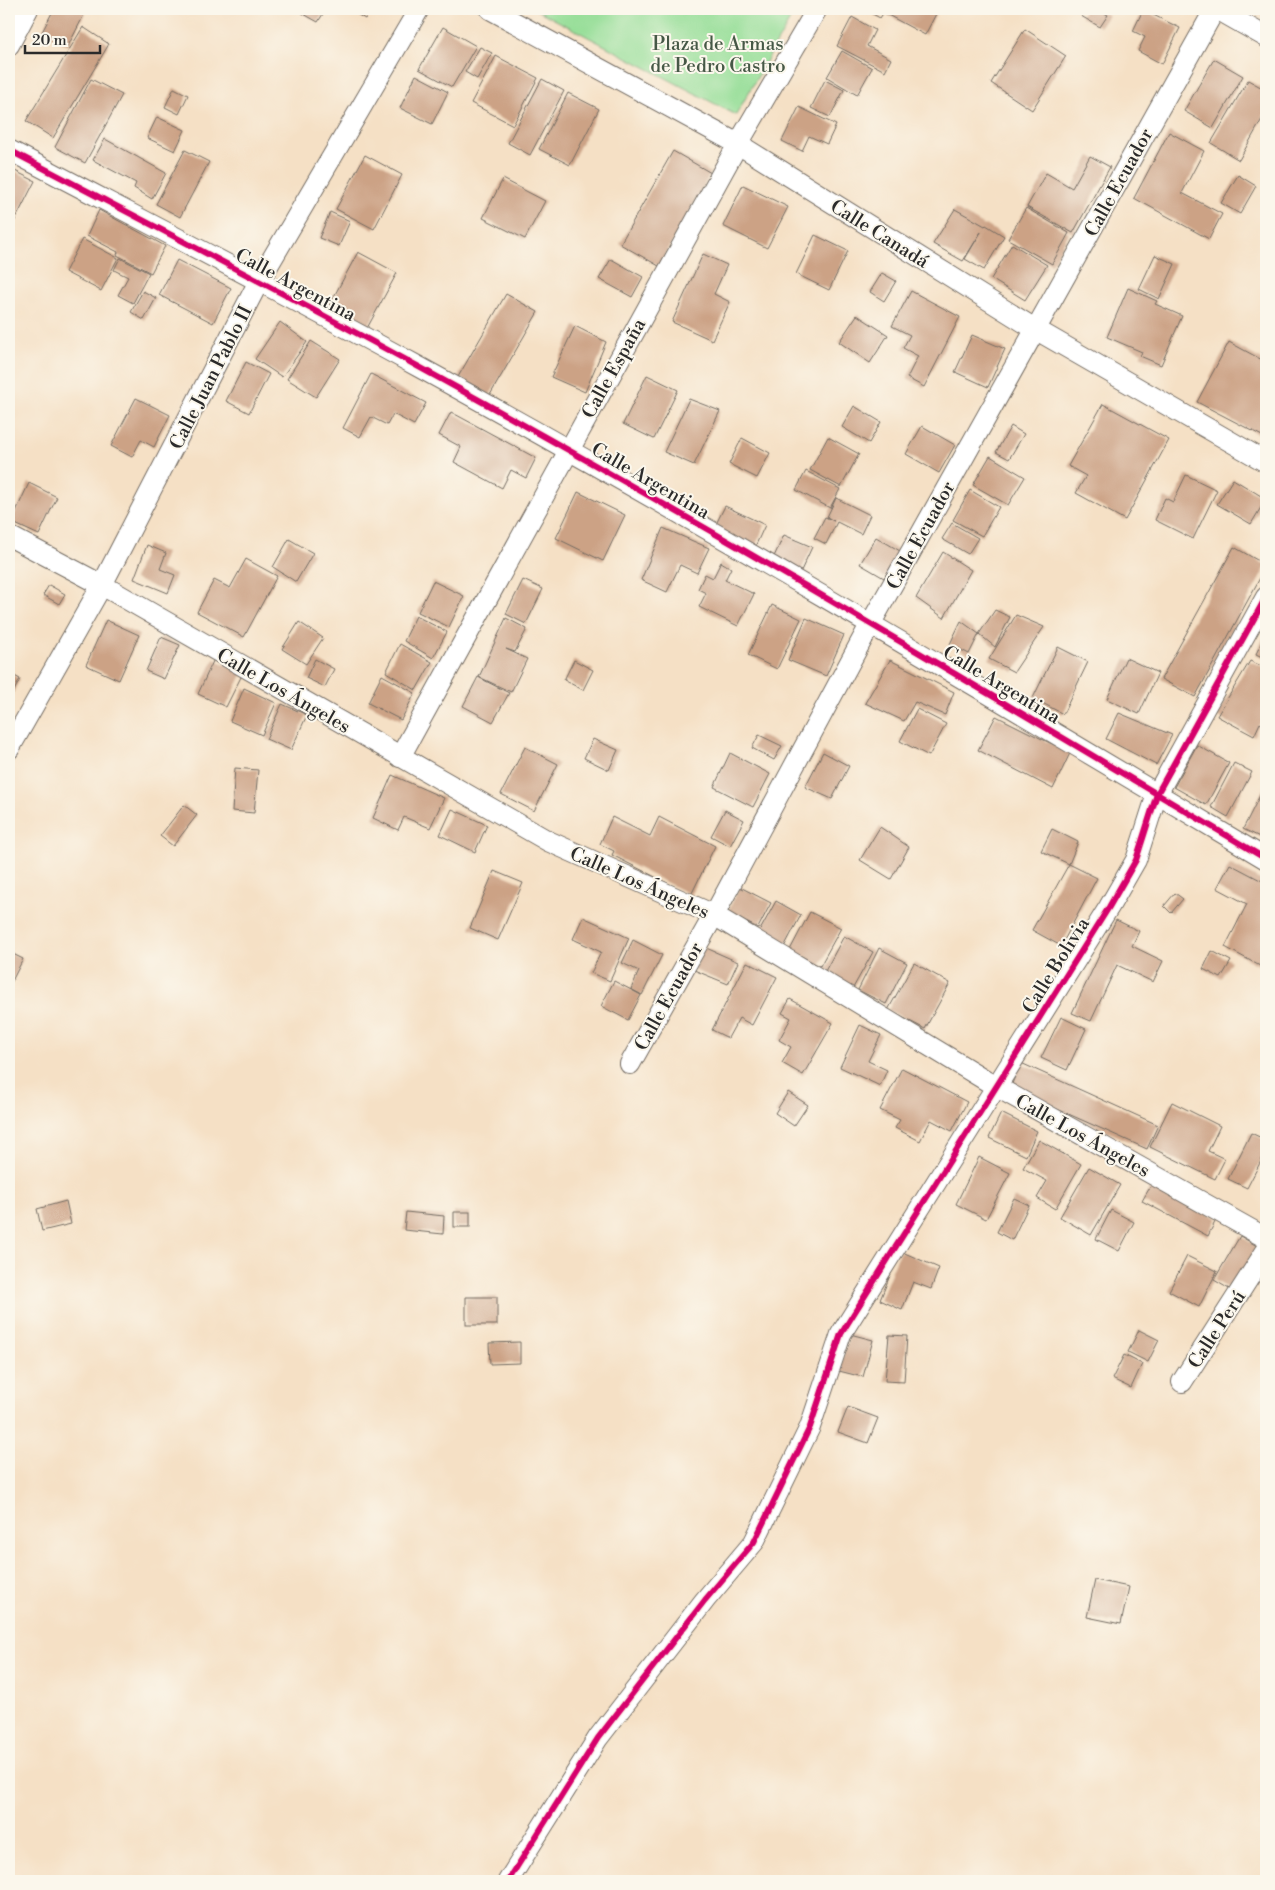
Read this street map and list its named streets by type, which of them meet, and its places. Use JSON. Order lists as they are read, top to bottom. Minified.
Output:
{"streets":{"street":["Calle Ecuador","Calle Canadá","Calle Argentina","Calle España","Calle Juan Pablo II","Calle Los Ángeles","Calle Bolivia","Calle Perú"]},"crossings":[["Calle Ecuador","Calle Canadá"],["Calle Ecuador","Calle Argentina"],["Calle Ecuador","Calle Los Ángeles"],["Calle Canadá","Calle España"],["Calle Argentina","Calle España"],["Calle Argentina","Calle Juan Pablo II"],["Calle Argentina","Calle Bolivia"],["Calle España","Calle Los Ángeles"],["Calle Juan Pablo II","Calle Los Ángeles"],["Calle Los Ángeles","Calle Bolivia"]],"parks":["Plaza de Armas de Pedro Castro"],"scale_bar":"20 m"}
